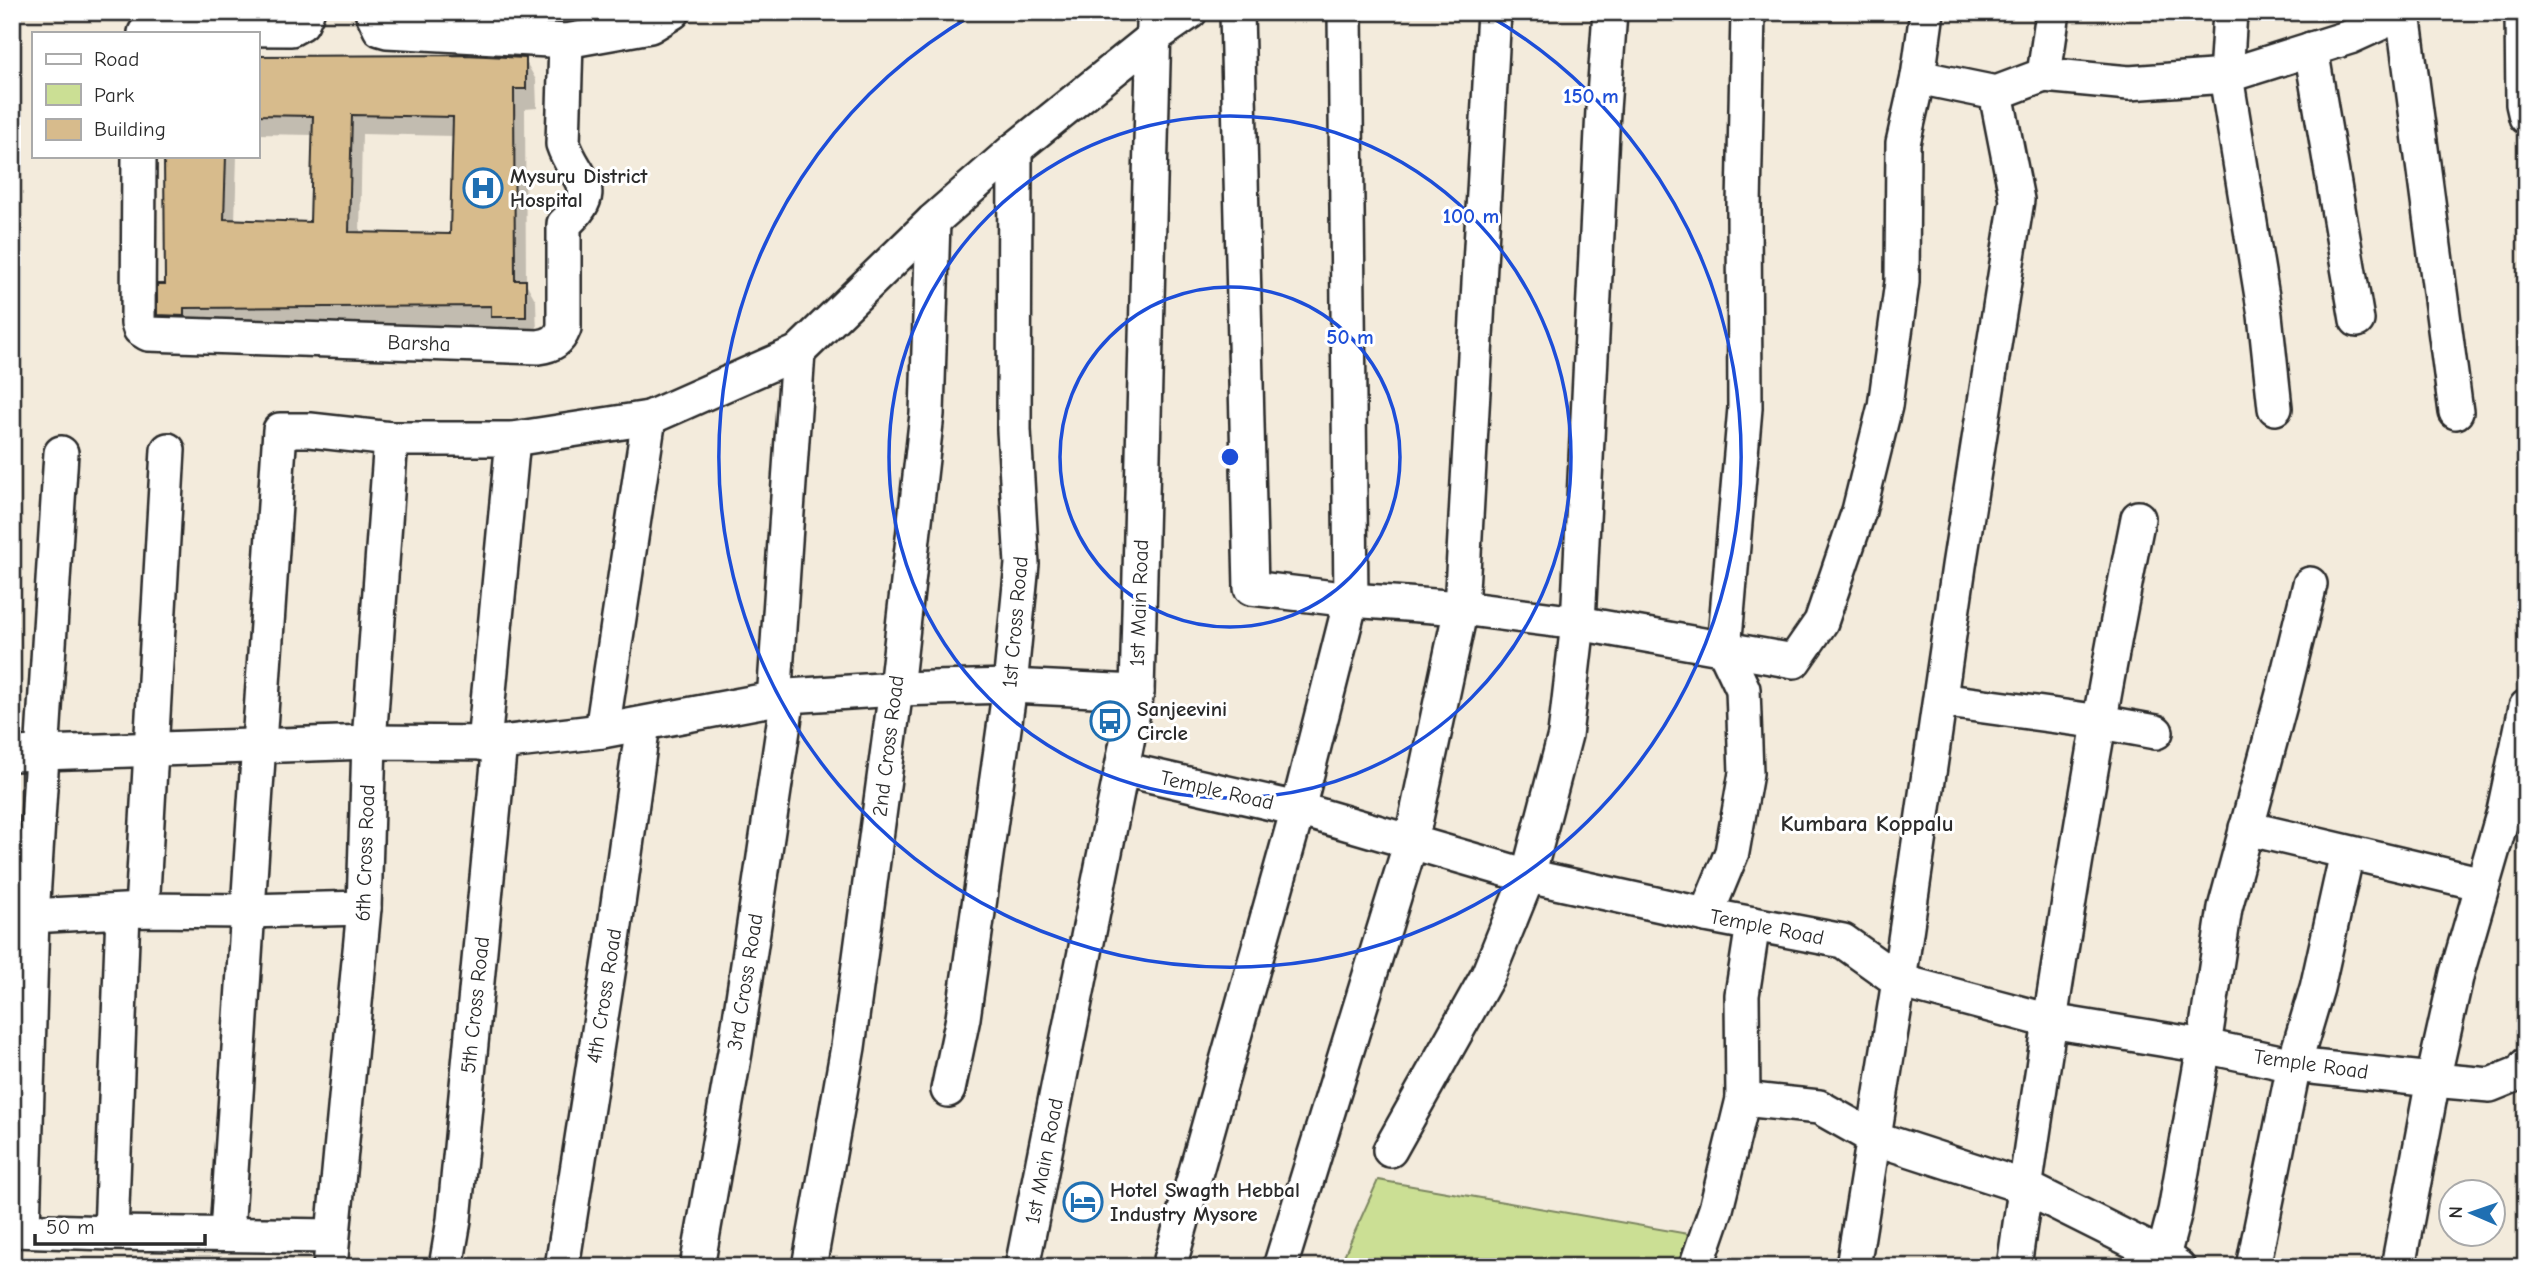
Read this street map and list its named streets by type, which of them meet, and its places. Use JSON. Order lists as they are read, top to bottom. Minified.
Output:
{"streets":{"street":["Barsha","1st Main Road","1st Cross Road","2nd Cross Road","Temple Road","6th Cross Road","3rd Cross Road","4th Cross Road","5th Cross Road"]},"crossings":[["1st Main Road","Temple Road"]],"districts":["Kumbara Koppalu"],"places":{"hospital":["Mysuru District Hospital"],"bus stop":["Sanjeevini Circle"],"hotel":["Hotel Swagth Hebbal Industry Mysore"]},"legend":["Road","Park","Building"],"scale_bar":"50 m","north":"left","rings":["150 m","100 m","50 m"]}
